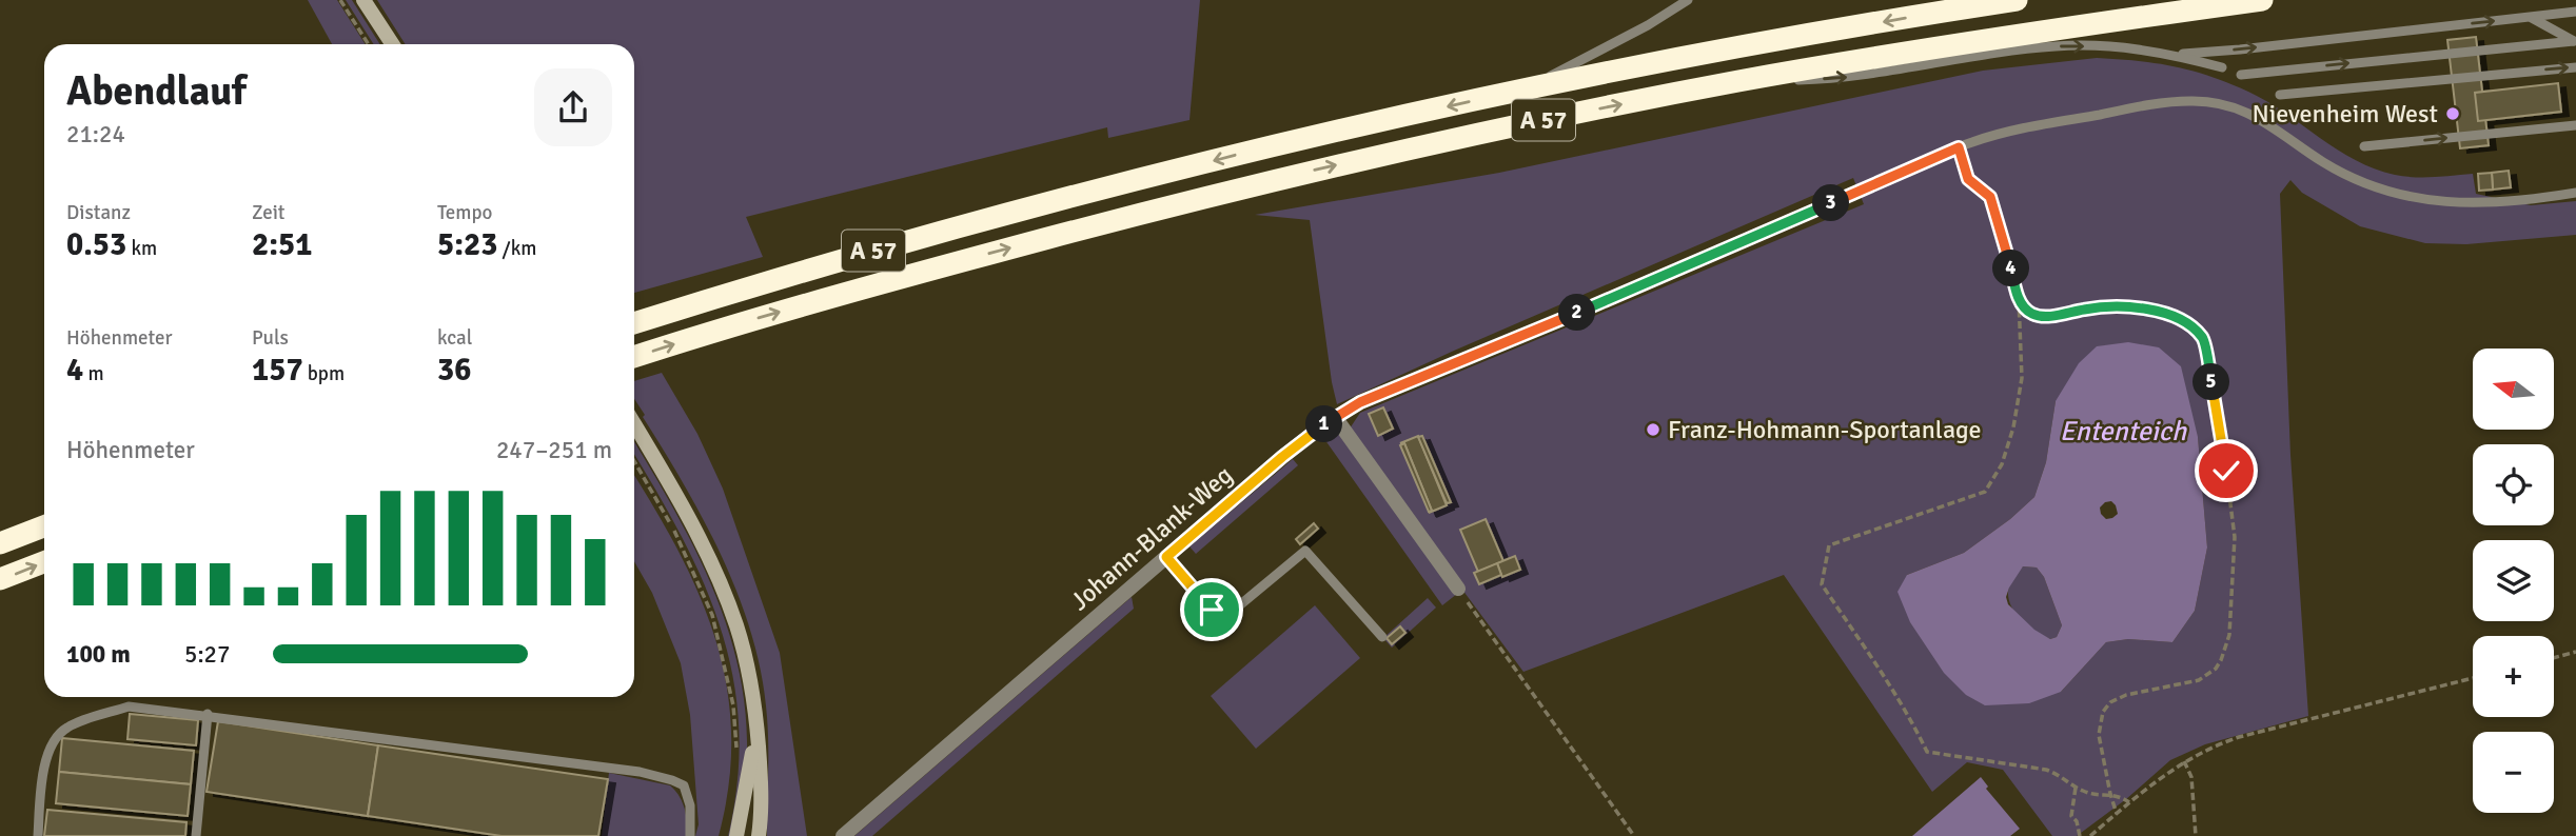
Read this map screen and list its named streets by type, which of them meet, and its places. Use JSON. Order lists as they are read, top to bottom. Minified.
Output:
{"streets":{"highway":["A 57"],"street":["Johann-Blank-Weg"]},"water":["Ententeich"],"places":["Nievenheim West","Franz-Hohmann-Sportanlage"],"north":"left","page":{"heading":["Abendlauf","21:24"],"stats":[["Distanz","0.53 km"],["Zeit","2:51"],["Tempo","5:23 /km"],["Höhenmeter","4 m"],["Puls","157 bpm"],["kcal","36"]],"pins":["3","4","2","5","1"],"map_buttons":["+","−"],"chart":["Höhenmeter","247–251 m"],"list":[{"name":"100 m","note":"5:27"}]}}
